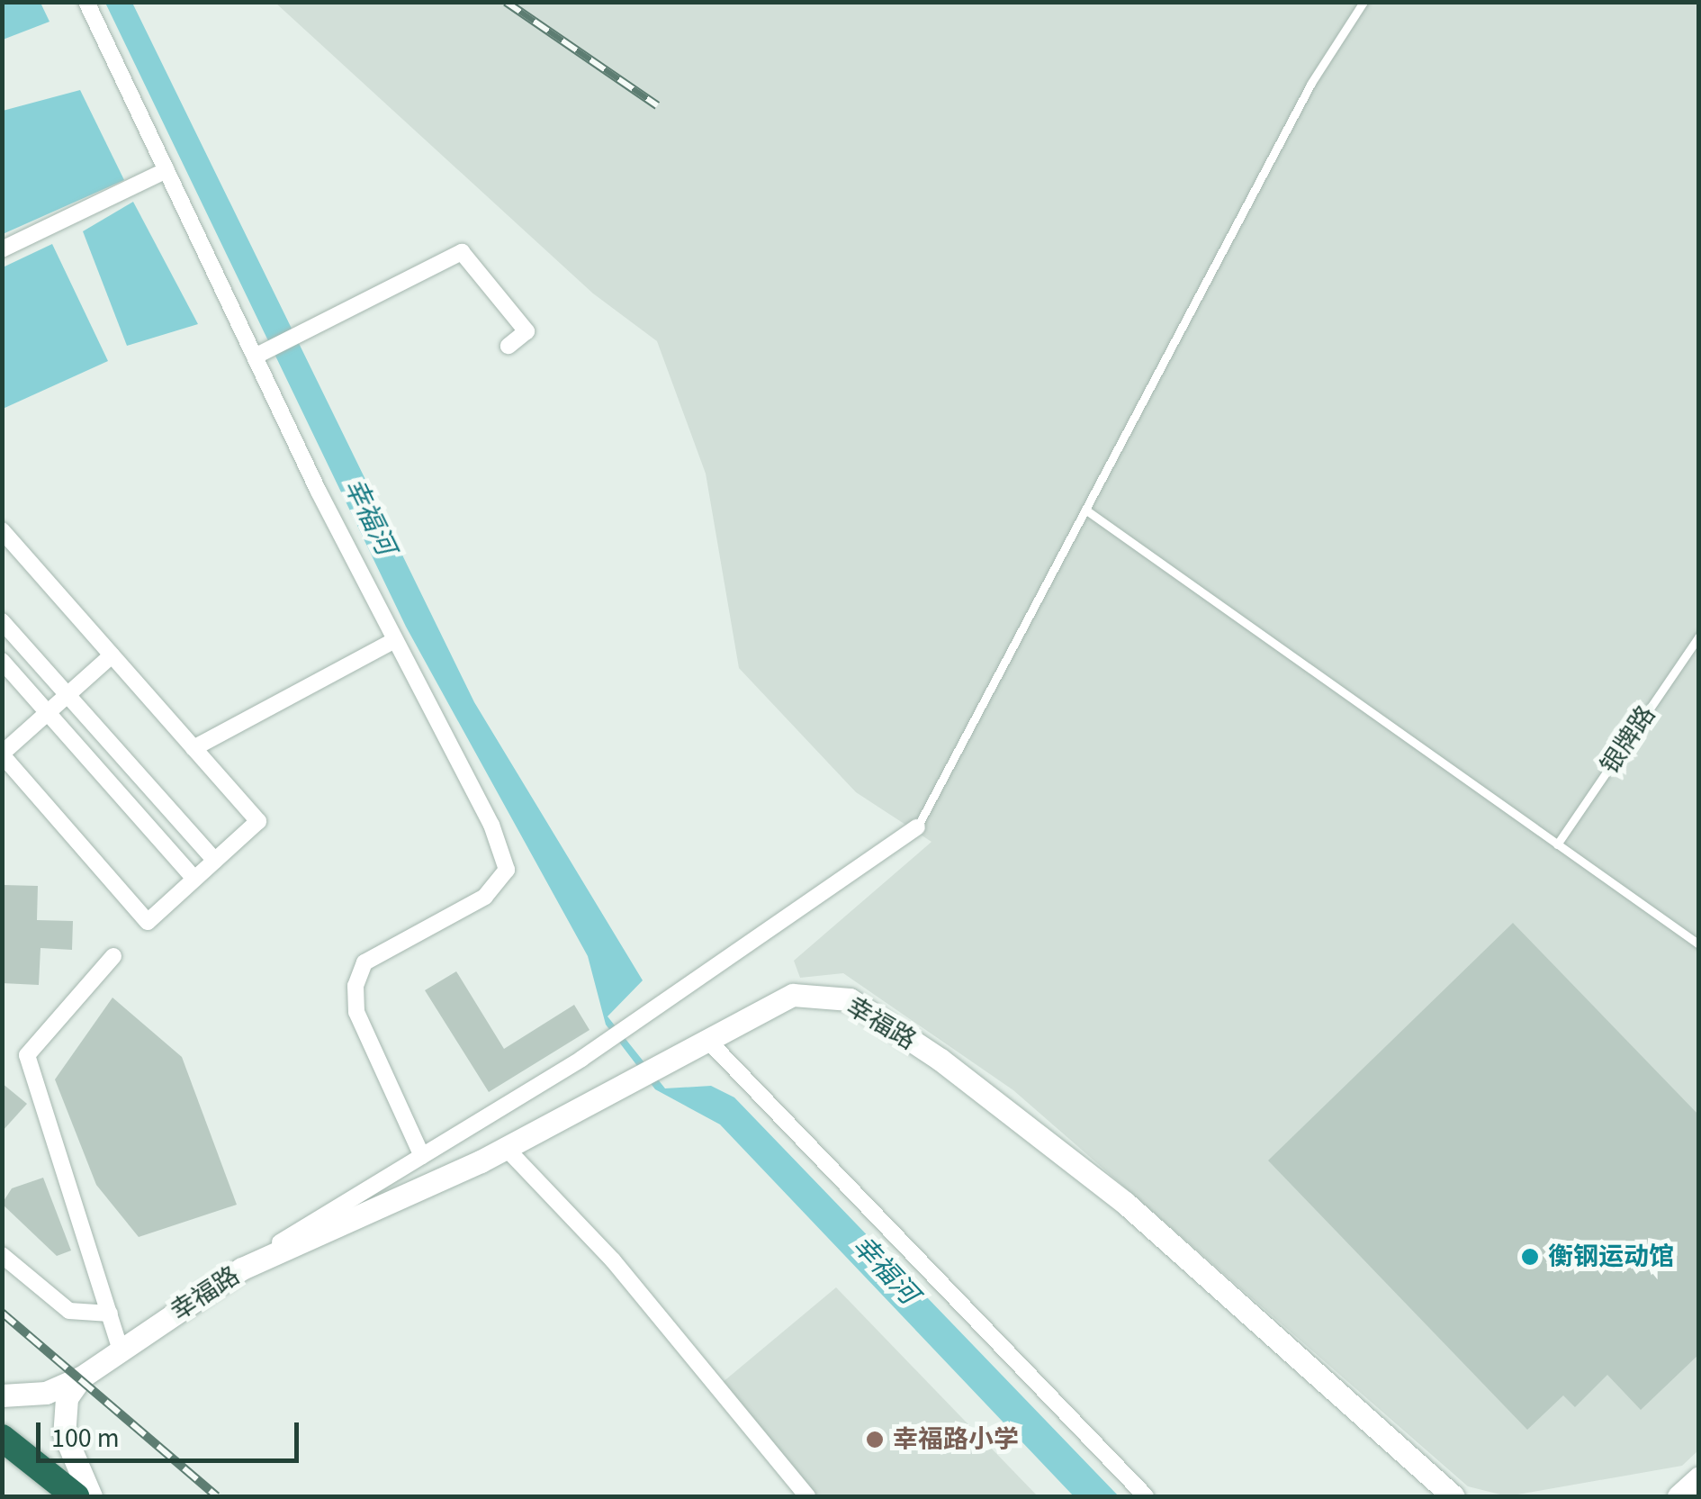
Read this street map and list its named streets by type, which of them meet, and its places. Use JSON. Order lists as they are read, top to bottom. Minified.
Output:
{"streets":{"street":["幸福路"],"lane":["银牌路"]},"water":["幸福河"],"places":["衡钢运动馆","幸福路小学"],"scale_bar":"100 m"}
